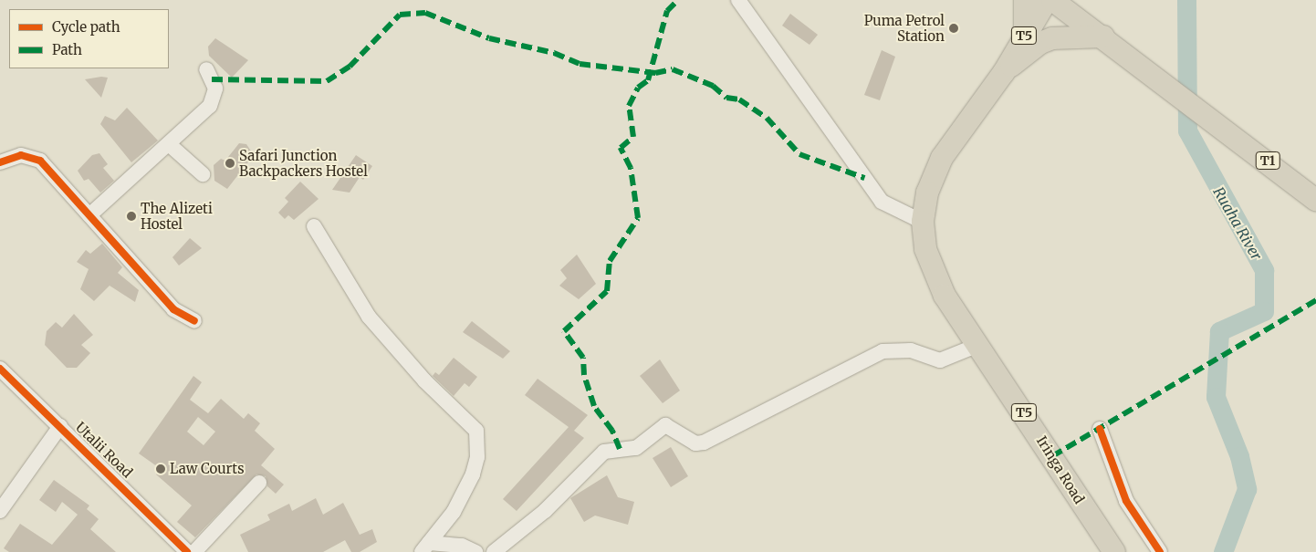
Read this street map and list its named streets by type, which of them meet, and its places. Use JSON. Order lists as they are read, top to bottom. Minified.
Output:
{"streets":{"highway":["T5","T1","Iringa Road"],"street":["Utalii Road"]},"crossings":[["T5","T1"],["T5","Iringa Road"]],"water":["Ruaha River"],"places":["Puma Petrol Station","Safari Junction Backpackers Hostel","The Alizeti Hostel","Law Courts"],"legend":["Cycle path","Path"]}
